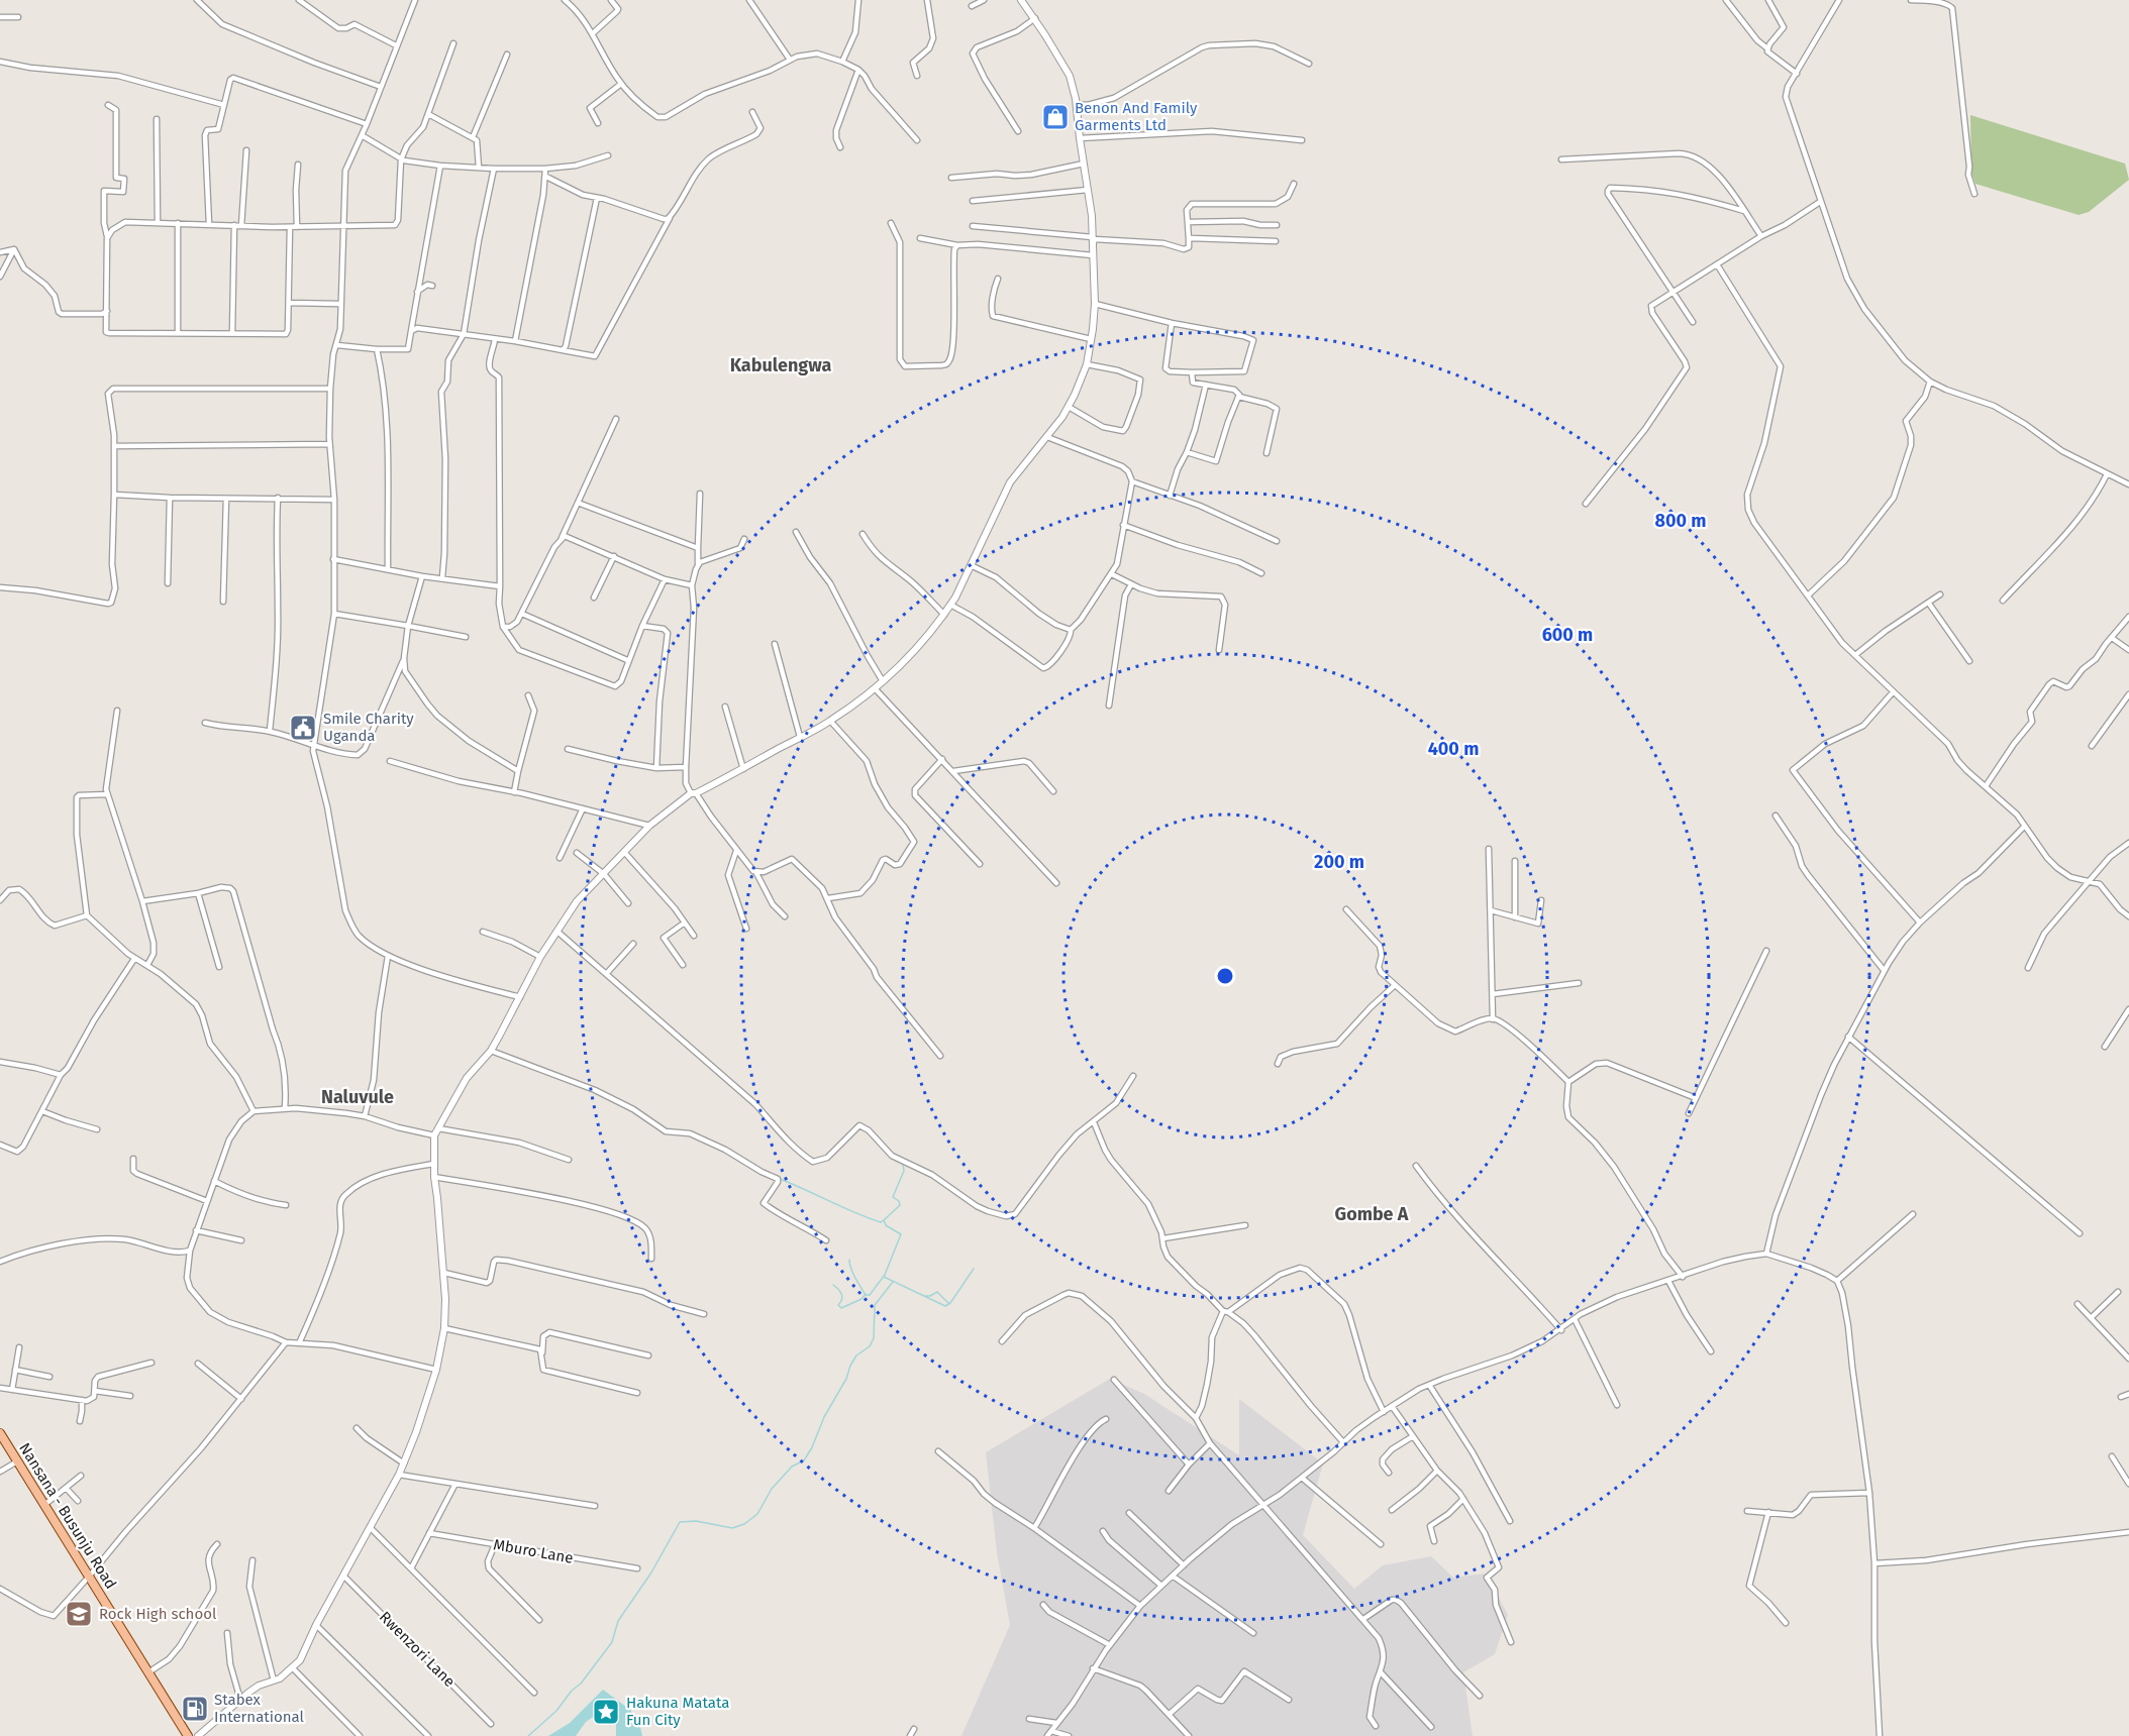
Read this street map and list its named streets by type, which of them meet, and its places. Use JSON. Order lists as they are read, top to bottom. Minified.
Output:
{"streets":{"main road":["Nansana - Busunju Road"],"street":["Mburo Lane","Rwenzori Lane"]},"districts":["Kabulengwa","Naluvule","Gombe A"],"places":{"shop":["Benon And Family Garments Ltd"],"public building":["Smile Charity Uganda"],"school or university":["Rock High school"],"fuel station":["Stabex International"],"place":["Hakuna Matata Fun City"]},"rings":["800 m","600 m","400 m","200 m"]}
